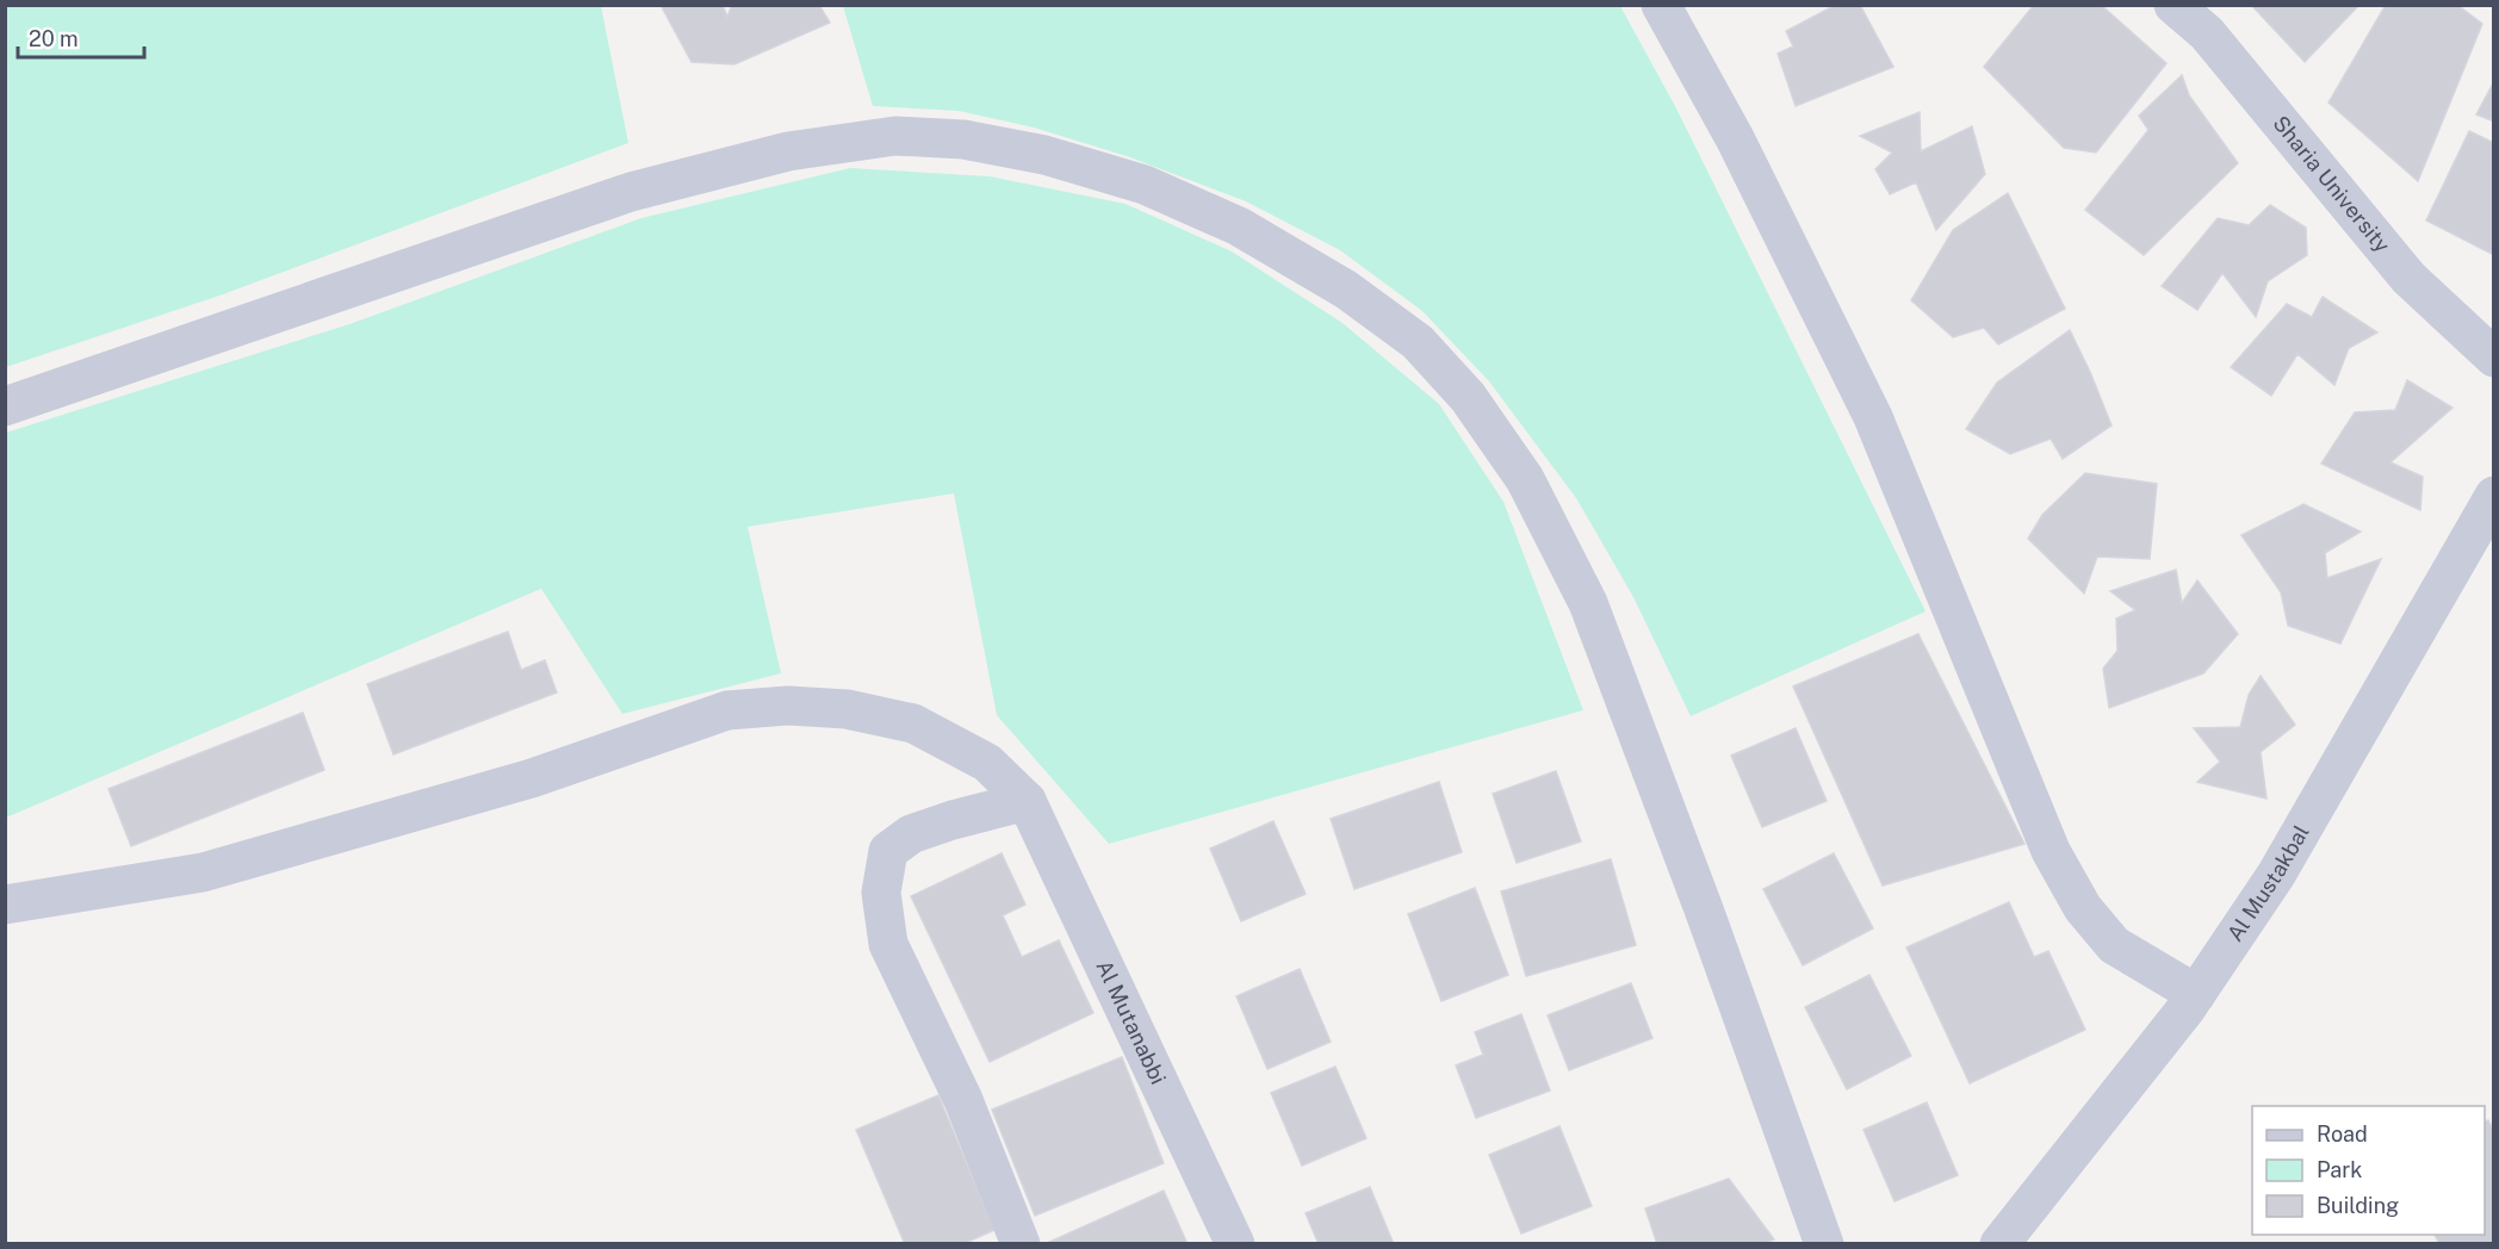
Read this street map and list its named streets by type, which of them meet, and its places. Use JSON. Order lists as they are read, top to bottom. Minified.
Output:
{"streets":{"street":["Sharia University","Al Mustakbal","Al Mutanabbi"]},"legend":["Road","Park","Building"],"scale_bar":"20 m"}
